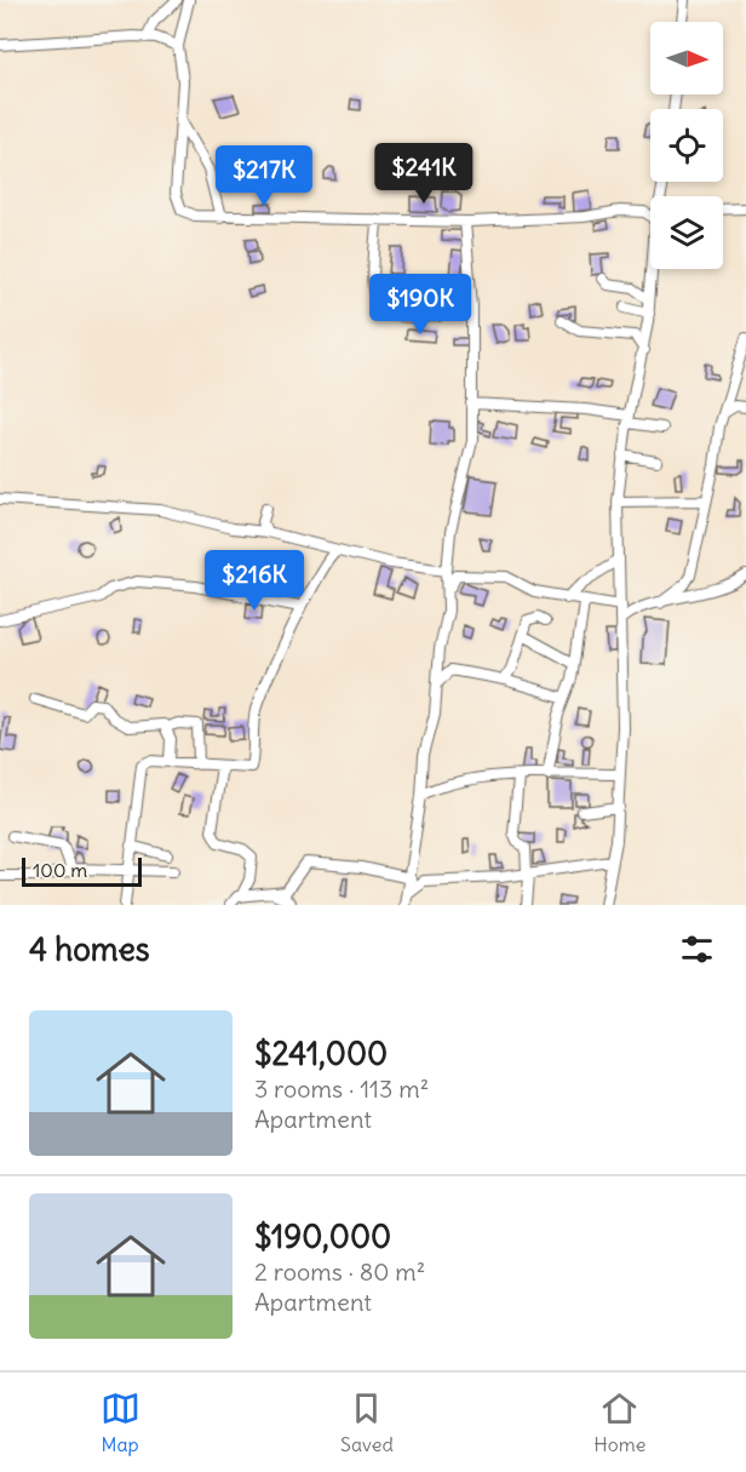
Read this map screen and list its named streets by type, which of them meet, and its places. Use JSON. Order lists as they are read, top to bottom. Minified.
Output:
{"scale_bar":"100 m","north":"right","page":{"price":["$241K","$217K","$190K","$216K"],"scale":"100 m","heading":"4 homes","list":[{"name":"$241,000","note":"3 rooms · 113 m² · Apartment"},{"name":"$190,000","note":"2 rooms · 80 m² · Apartment"}],"tabs":["Map","Saved","Home"]}}
